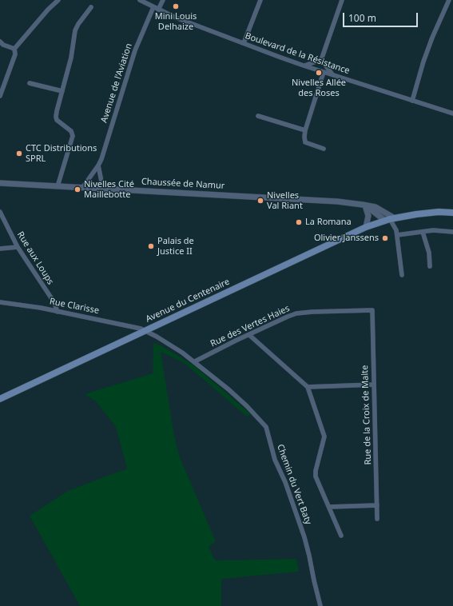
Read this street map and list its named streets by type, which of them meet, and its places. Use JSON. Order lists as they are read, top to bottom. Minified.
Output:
{"streets":{"main road":["Avenue du Centenaire"],"street":["Boulevard de la Résistance","Avenue de l'Aviation","Chaussée de Namur","Rue aux Loups","Rue Clarisse","Rue des Vertes Haies","Rue de la Croix de Malte","Chemin du Vert Baty"]},"crossings":[["Boulevard de la Résistance","Avenue de l'Aviation"],["Avenue de l'Aviation","Chaussée de Namur"],["Chaussée de Namur","Avenue du Centenaire"],["Rue aux Loups","Rue Clarisse"],["Avenue du Centenaire","Rue Clarisse"],["Avenue du Centenaire","Chemin du Vert Baty"],["Rue Clarisse","Chemin du Vert Baty"],["Rue des Vertes Haies","Rue de la Croix de Malte"],["Rue des Vertes Haies","Chemin du Vert Baty"]],"places":["Mini Louis Delhaize","Nivelles Allée des Roses","CTC Distributions SPRL","Nivelles Cité Maillebotte","Nivelles Val Riant","La Romana","Olivier Janssens","Palais de Justice II"],"scale_bar":"100 m"}
